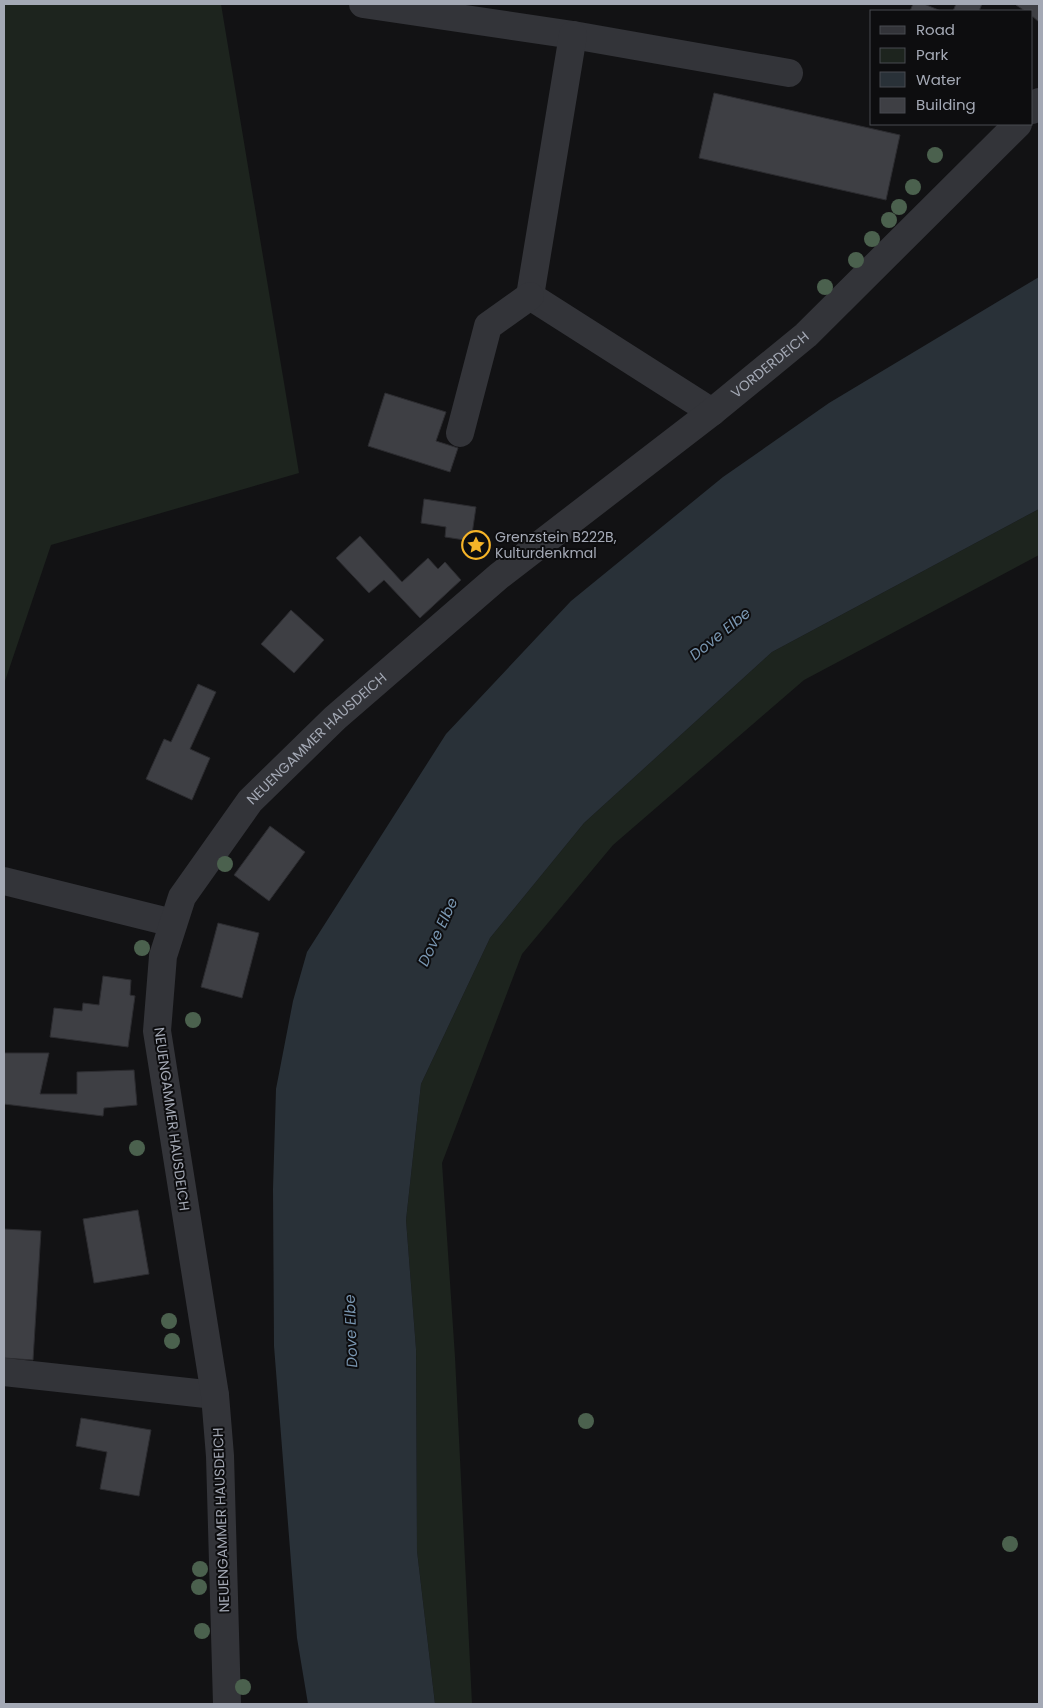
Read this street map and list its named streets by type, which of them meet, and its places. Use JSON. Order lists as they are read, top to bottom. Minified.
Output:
{"streets":{"street":["VORDERDEICH","NEUENGAMMER HAUSDEICH"]},"crossings":[["VORDERDEICH","NEUENGAMMER HAUSDEICH"]],"water":["Dove Elbe"],"places":{"place":["Grenzstein B222B, Kulturdenkmal"]},"legend":["Road","Park","Water","Building"]}
